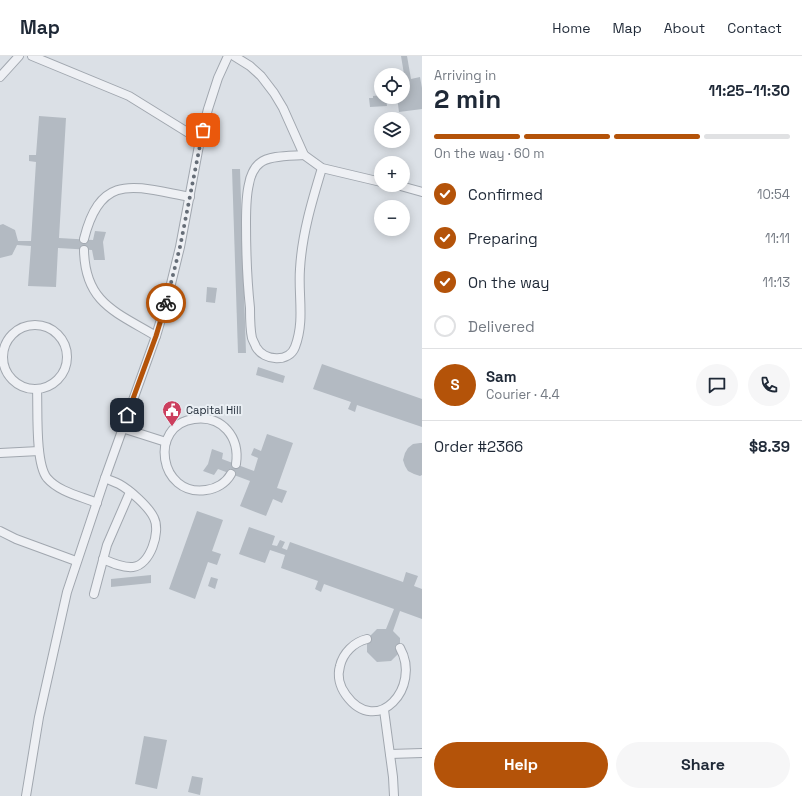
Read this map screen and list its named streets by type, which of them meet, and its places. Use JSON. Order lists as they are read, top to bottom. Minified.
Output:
{"places":{"public building":["Capital Hill"]},"page":{"header":"Map","nav":["Home","Map","About","Contact"],"heading":["2 min","Arriving in","11:25–11:30"],"panel":["Sam","Courier · 4.4","Order #2366","$8.39"],"map_buttons":["+","−"],"bar":"On the way · 60 m","list":[["Confirmed","10:54"],["Preparing","11:11"],["On the way","11:13"],"Delivered"],"round":"S","buttons":["Help","Share"]}}
